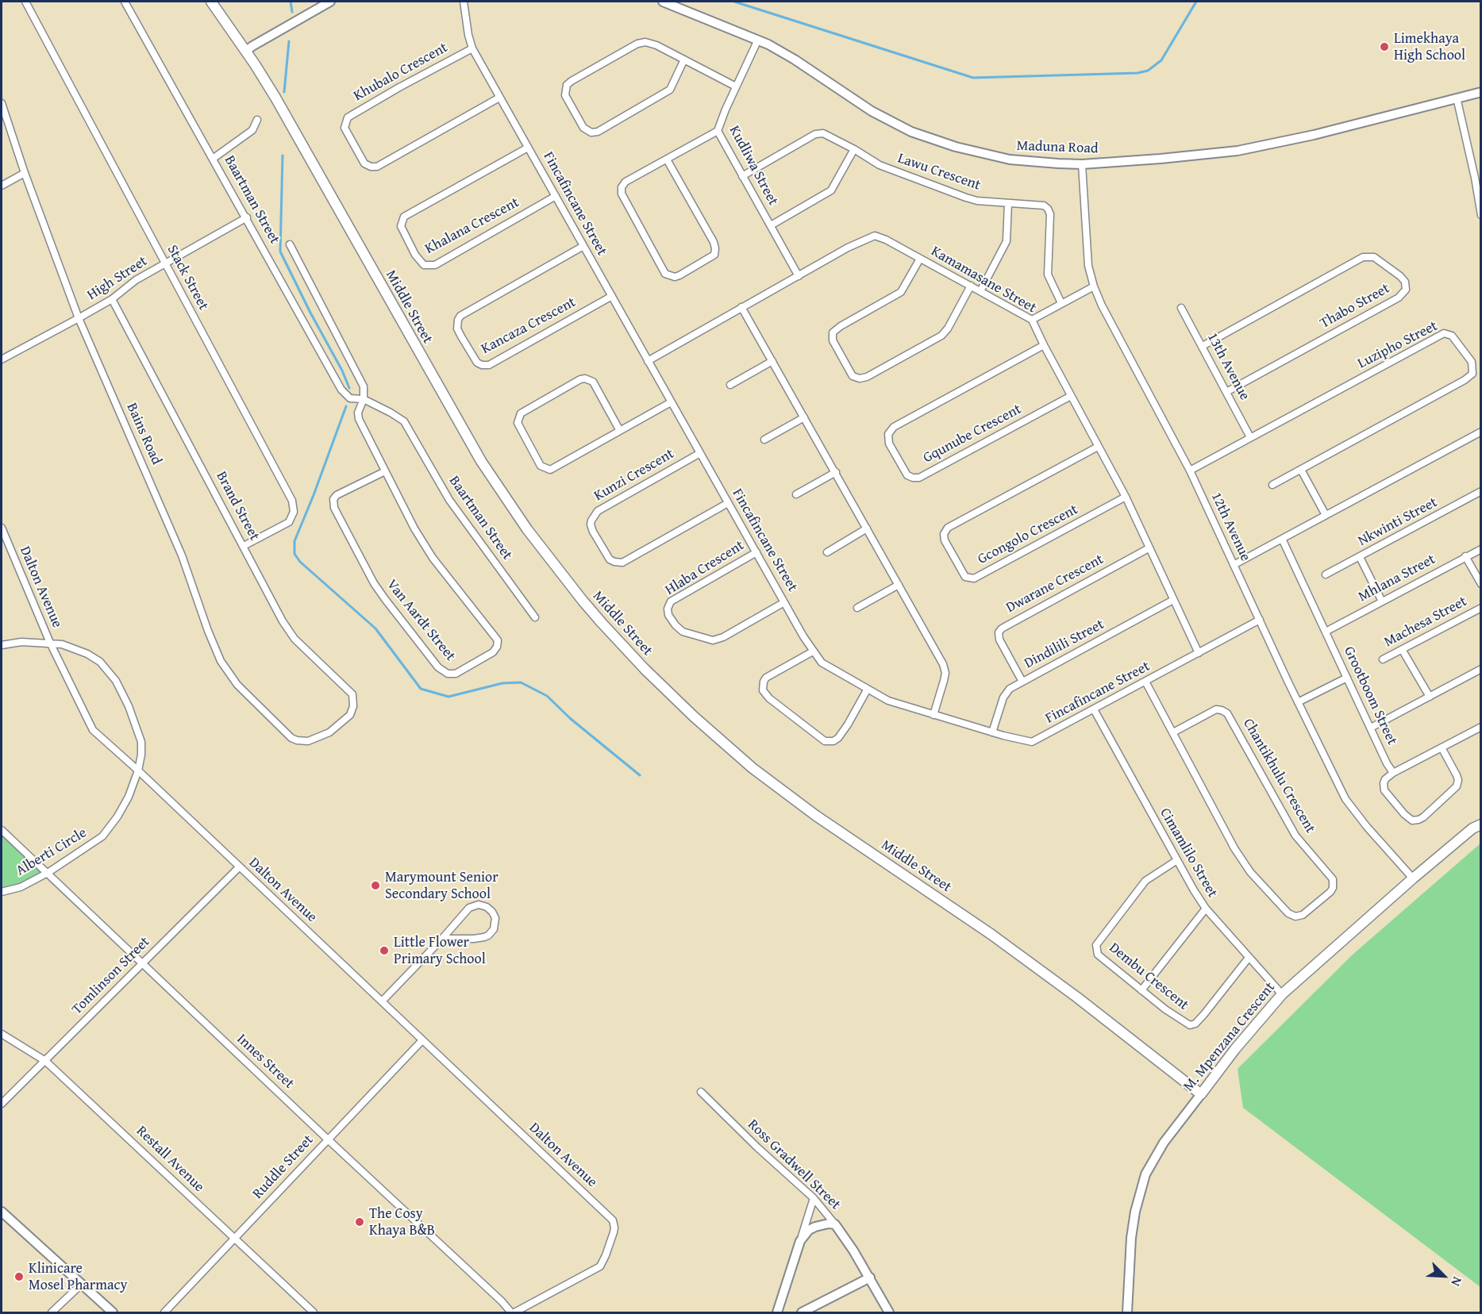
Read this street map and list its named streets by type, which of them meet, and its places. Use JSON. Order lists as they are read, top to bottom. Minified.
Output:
{"streets":{"main road":["Middle Street","M. Mpenzana Crescent"],"street":["Khubalo Crescent","Maduna Road","Kudliwa Street","Lawu Crescent","Baartman Street","Fincafincane Street","Khalana Crescent","Stack Street","High Street","Kamamasane Street","Thabo Street","Kancaza Crescent","Luzipho Street","13th Avenue","Bains Road","Gqunube Crescent","Kunzi Crescent","Brand Street","Nkwinti Street","12th Avenue","Gcongolo Crescent","Hlaba Crescent","Mhlana Street","Dwarane Crescent","Dalton Avenue","Van Aardt Street","Machesa Street","Dindilili Street","Grootboom Street","Chantikhulu Crescent","Alberti Circle","Cimamlilo Street","Tomlinson Street","Dembu Crescent","Innes Street","Restall Avenue","Ross Gradwell Street","Ruddle Street"]},"crossings":[["Khubalo Crescent","Fincafincane Street"],["Maduna Road","Kudliwa Street"],["Maduna Road","12th Avenue"],["Kudliwa Street","Lawu Crescent"],["Kudliwa Street","Kamamasane Street"],["Baartman Street","High Street"],["Baartman Street","Van Aardt Street"],["Fincafincane Street","Khalana Crescent"],["Fincafincane Street","Kamamasane Street"],["Fincafincane Street","Kancaza Crescent"],["Fincafincane Street","Kunzi Crescent"],["Fincafincane Street","12th Avenue"],["Fincafincane Street","Hlaba Crescent"],["Fincafincane Street","Dindilili Street"],["Fincafincane Street","Chantikhulu Crescent"],["Fincafincane Street","Cimamlilo Street"],["Stack Street","High Street"],["Stack Street","Brand Street"],["High Street","Bains Road"],["High Street","Brand Street"],["Kamamasane Street","Gqunube Crescent"],["Kamamasane Street","Gcongolo Crescent"],["Kamamasane Street","Dwarane Crescent"],["Kamamasane Street","Dindilili Street"],["Thabo Street","13th Avenue"],["Middle Street","M. Mpenzana Crescent"],["Luzipho Street","13th Avenue"],["Luzipho Street","12th Avenue"],["Bains Road","Brand Street"],["12th Avenue","M. Mpenzana Crescent"],["Mhlana Street","Machesa Street"],["Mhlana Street","Grootboom Street"],["Dwarane Crescent","Dindilili Street"],["Dalton Avenue","Alberti Circle"],["Dalton Avenue","Tomlinson Street"],["Dalton Avenue","Innes Street"],["Dalton Avenue","Ruddle Street"],["Alberti Circle","Innes Street"],["Cimamlilo Street","Dembu Crescent"],["Cimamlilo Street","M. Mpenzana Crescent"],["Tomlinson Street","Innes Street"],["Tomlinson Street","Restall Avenue"],["Innes Street","Ruddle Street"],["Restall Avenue","Ruddle Street"]],"places":["Limekhaya High School","Marymount Senior Secondary School","Little Flower Primary School","The Cosy Khaya B&B","Klinicare Mosel Pharmacy"],"north":"bottom right"}
